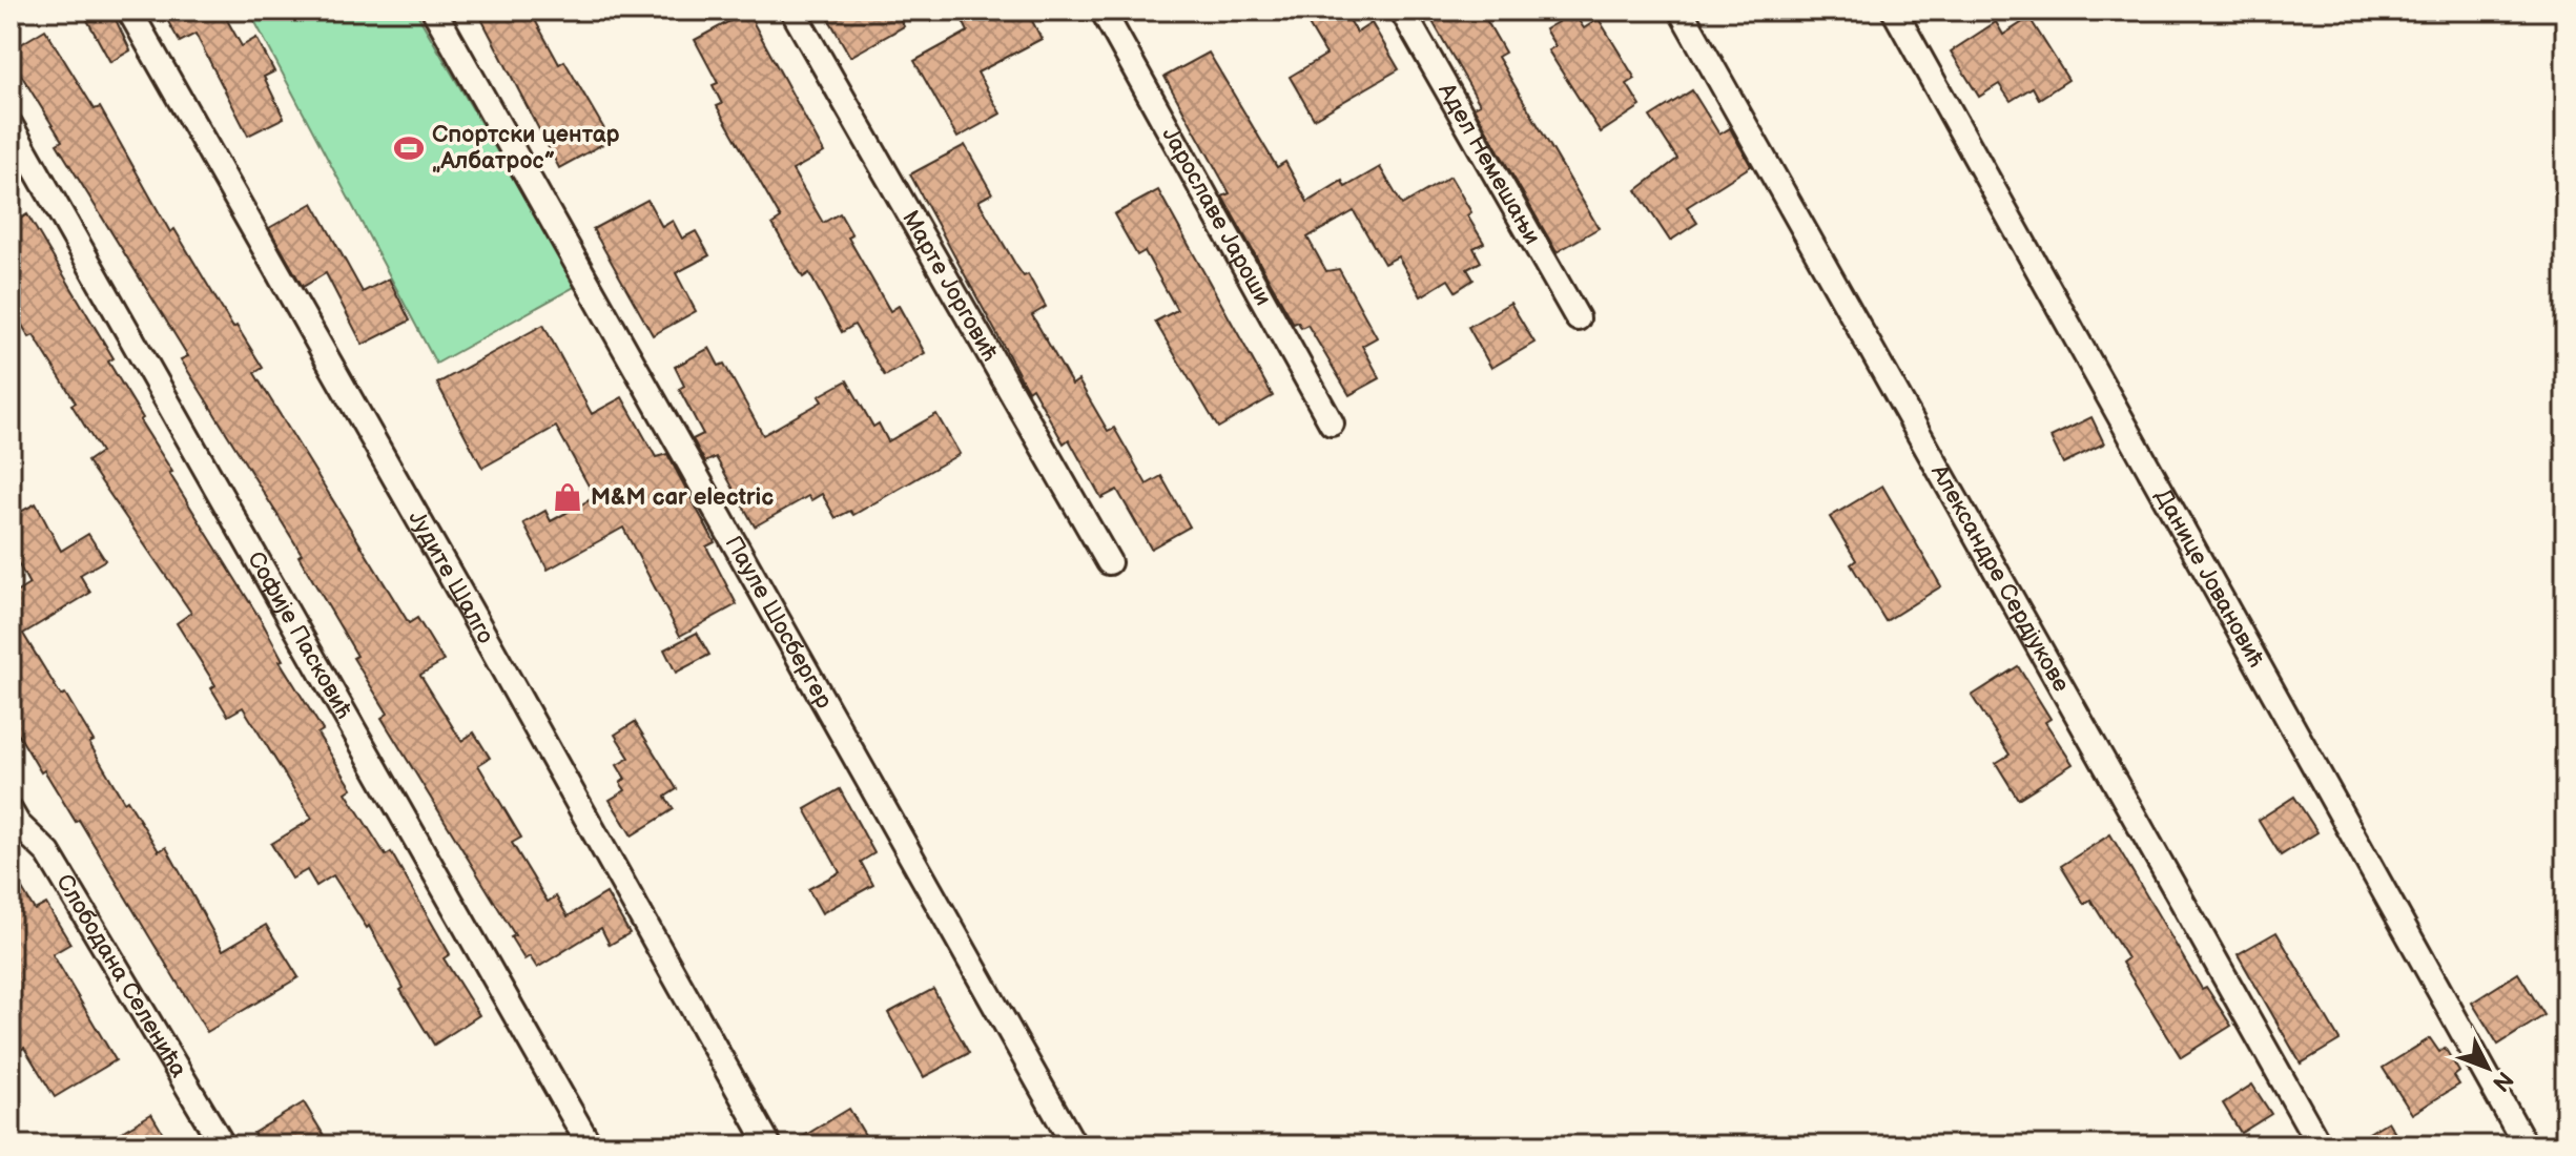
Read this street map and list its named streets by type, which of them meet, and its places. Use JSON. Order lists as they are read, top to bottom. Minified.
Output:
{"streets":{"street":["Адел Немешањи","Јарославе Јароши","Марте Јорговић","Јудите Шалго","Александре Сердјукове","Данице Јовановић","Пауле Шосбергер","Софије Пасковић","Слободана Селенића"]},"places":{"sports":["Спортски центар „Албатрос”"],"shop":["M&M car electric"]},"north":"bottom right"}
